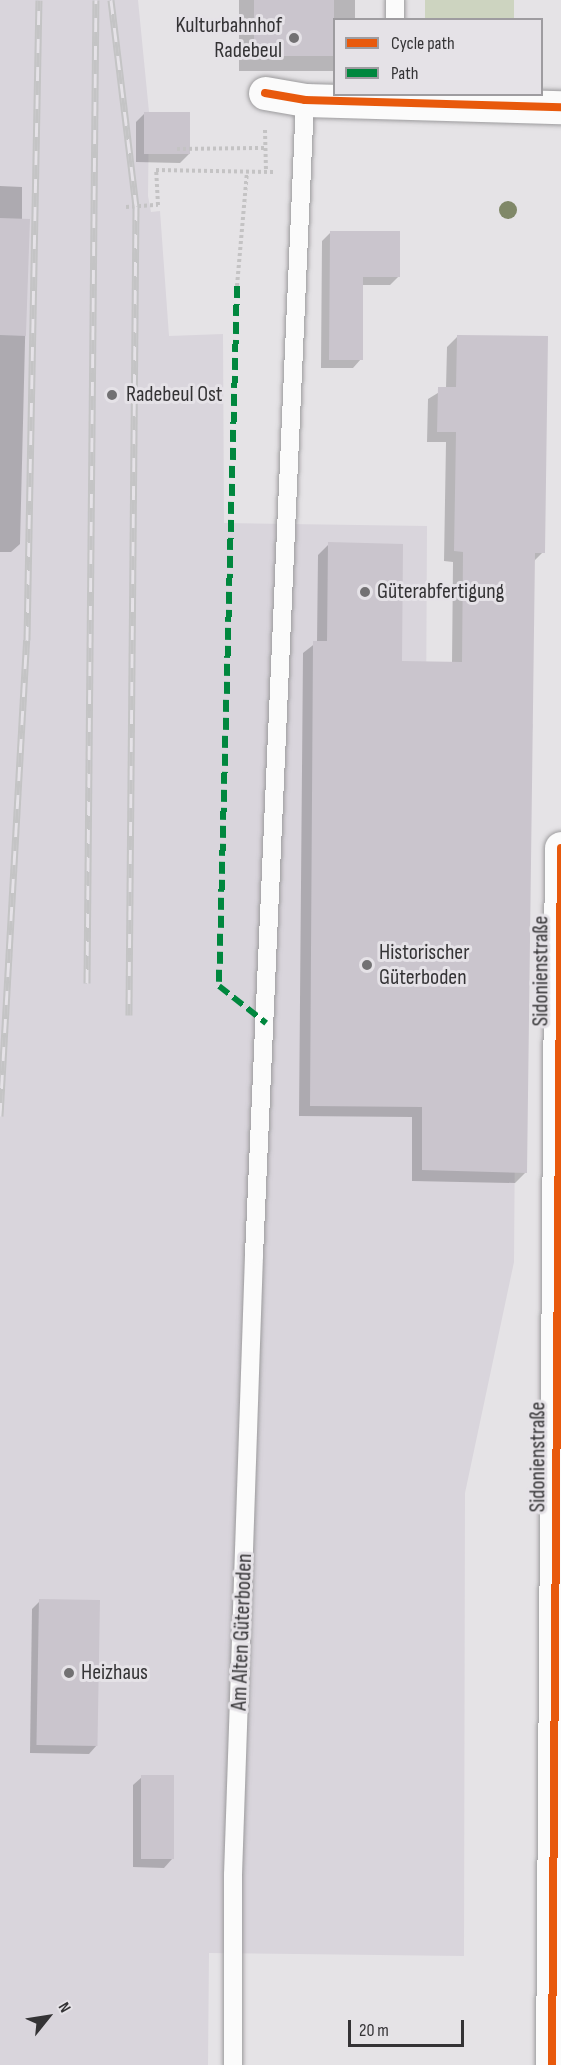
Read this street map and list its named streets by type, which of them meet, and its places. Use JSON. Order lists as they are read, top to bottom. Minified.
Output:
{"streets":{"street":["Sidonienstraße"],"lane":["Am Alten Güterboden"]},"places":["Kulturbahnhof Radebeul","Radebeul Ost","Güterabfertigung","Historischer Güterboden","Heizhaus"],"legend":["Cycle path","Path"],"scale_bar":"20 m","north":"top right"}
